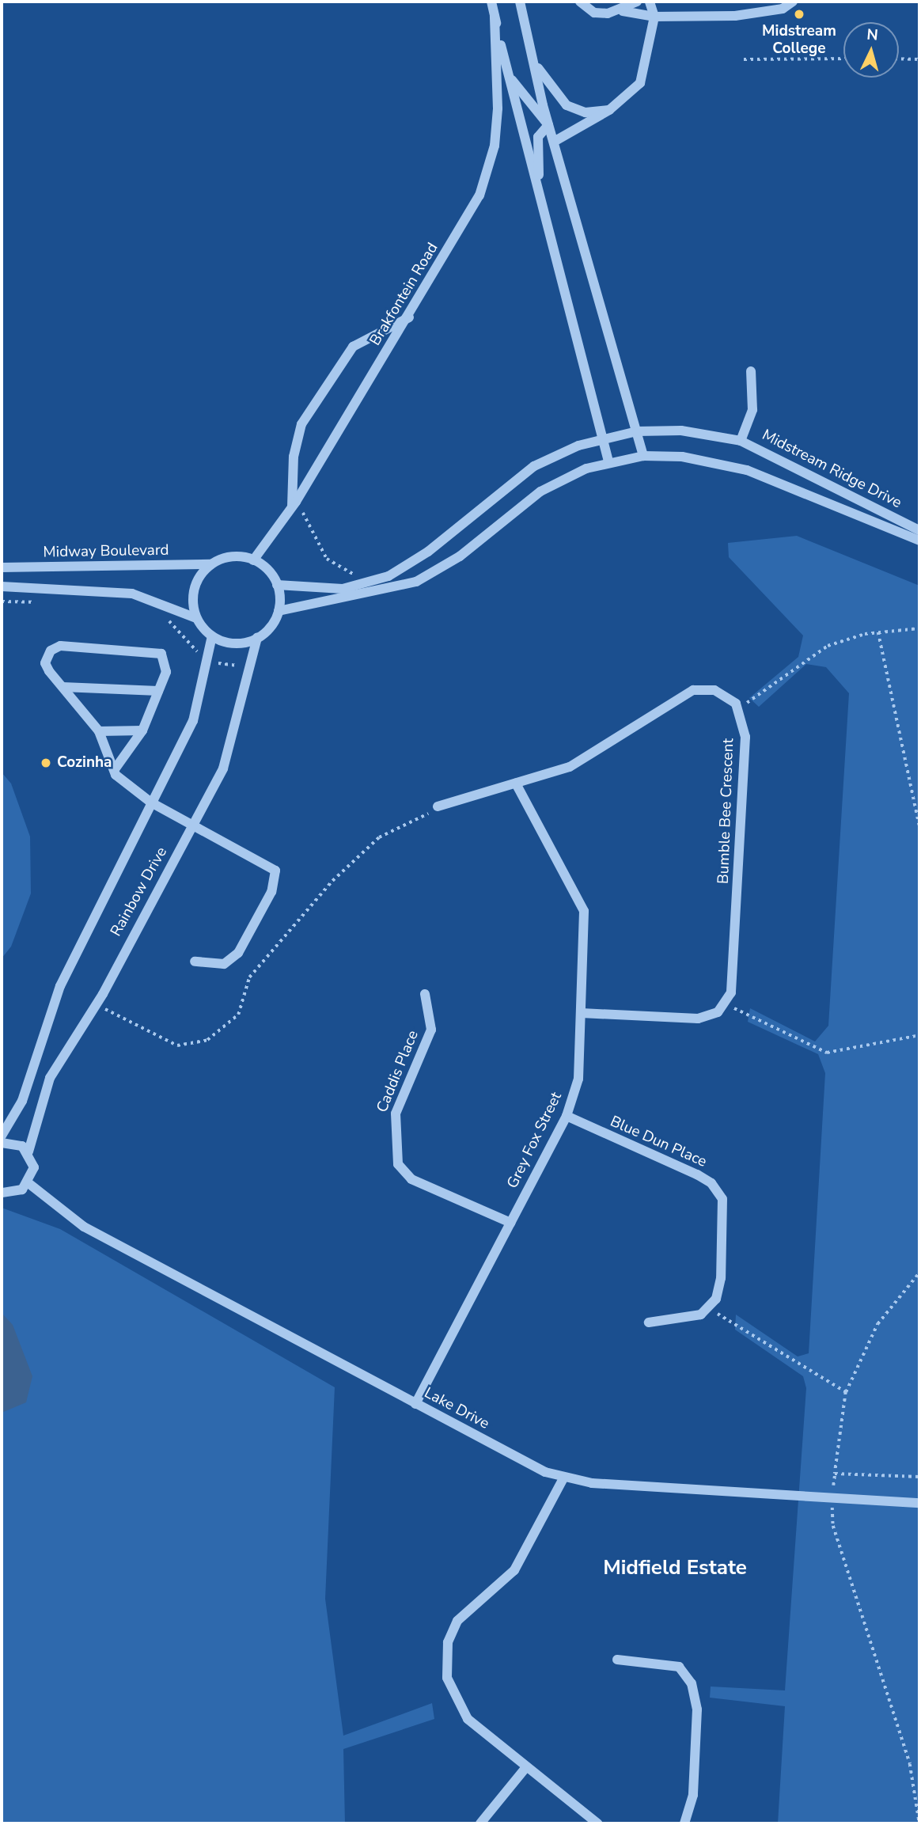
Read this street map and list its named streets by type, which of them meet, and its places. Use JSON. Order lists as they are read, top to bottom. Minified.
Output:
{"streets":{"street":["Brakfontein Road","Midstream Ridge Drive","Midway Boulevard","Bumble Bee Crescent","Rainbow Drive","Caddis Place","Grey Fox Street","Blue Dun Place","Lake Drive"]},"crossings":[["Brakfontein Road","Midstream Ridge Drive"],["Brakfontein Road","Midway Boulevard"],["Brakfontein Road","Rainbow Drive"],["Midstream Ridge Drive","Midway Boulevard"],["Midstream Ridge Drive","Rainbow Drive"],["Midway Boulevard","Rainbow Drive"],["Rainbow Drive","Lake Drive"],["Caddis Place","Grey Fox Street"],["Grey Fox Street","Blue Dun Place"],["Grey Fox Street","Lake Drive"]],"districts":["Midfield Estate"],"places":["Midstream College","Cozinha"],"north":"top"}
